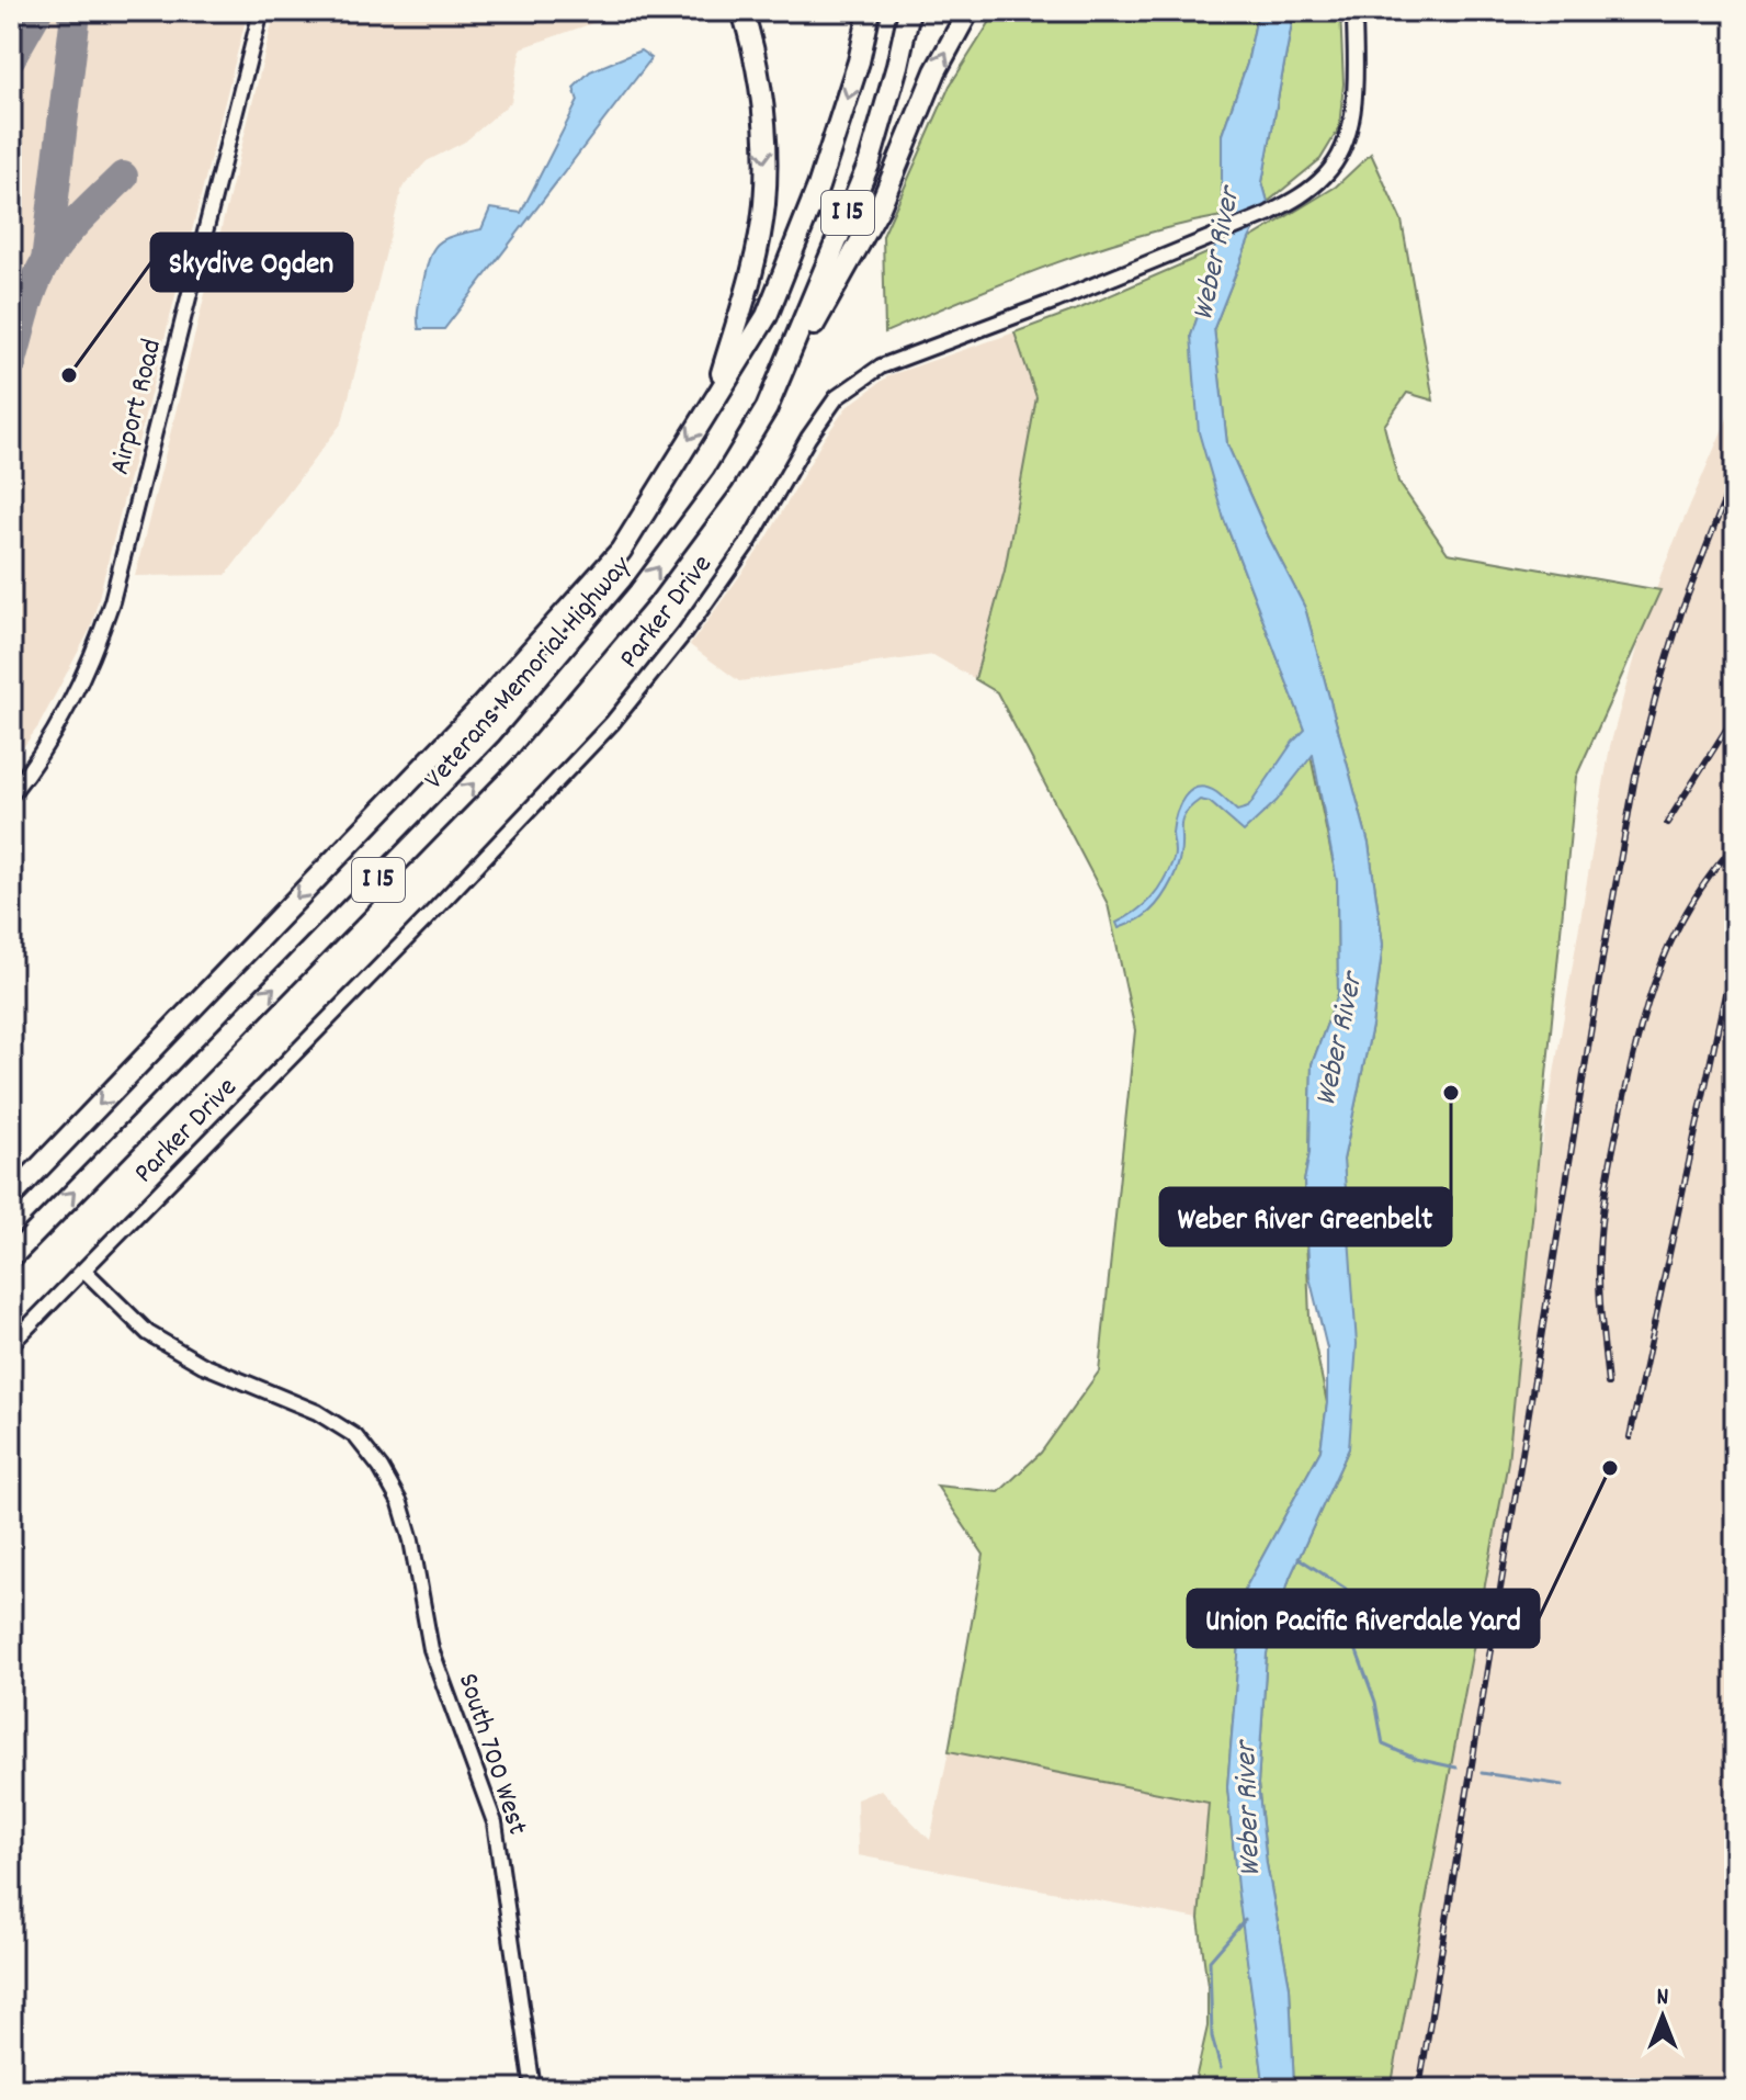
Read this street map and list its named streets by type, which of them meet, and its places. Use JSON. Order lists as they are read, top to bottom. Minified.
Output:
{"streets":{"highway":["I 15","Veterans Memorial Highway"],"street":["Airport Road","Parker Drive","South 700 West"]},"crossings":[["Parker Drive","South 700 West"]],"water":["Weber River"],"places":["Skydive Ogden","Weber River Greenbelt","Union Pacific Riverdale Yard"],"north":"top"}
